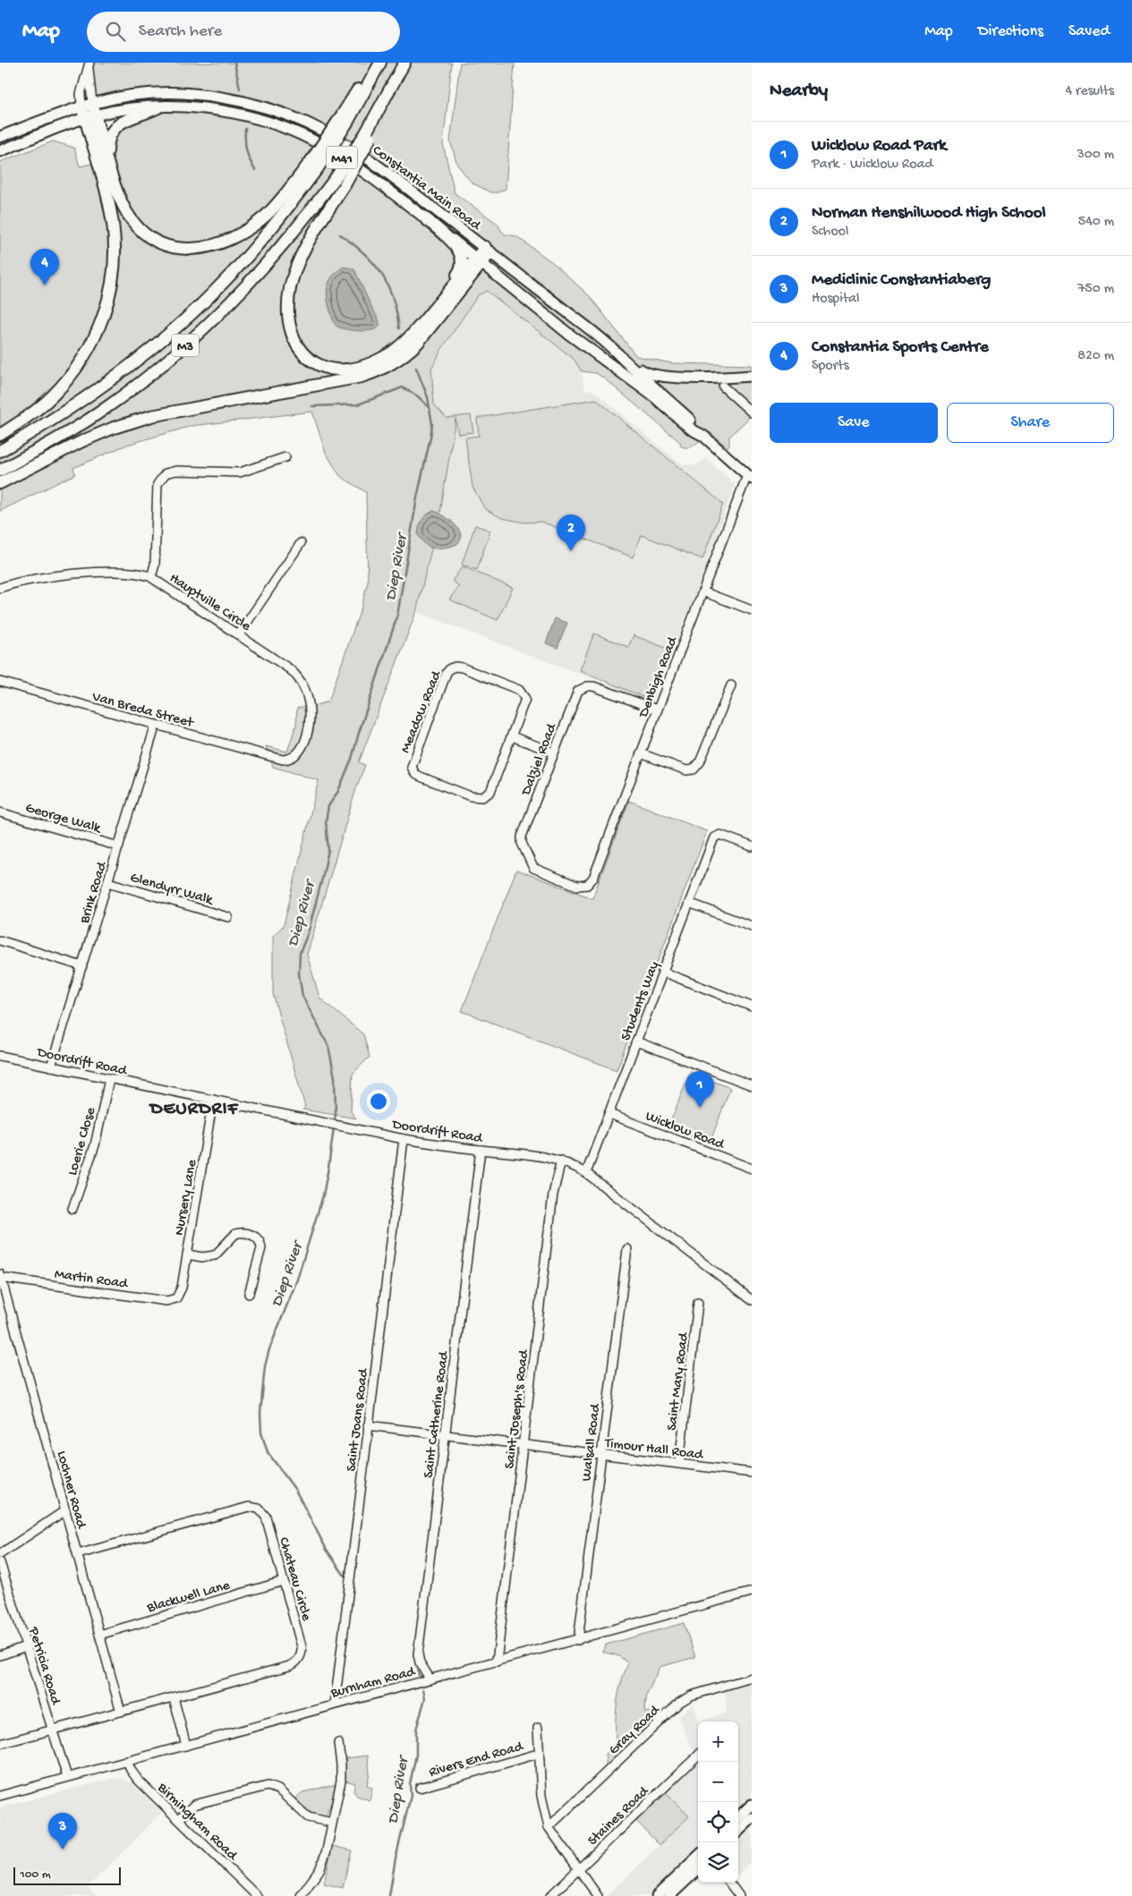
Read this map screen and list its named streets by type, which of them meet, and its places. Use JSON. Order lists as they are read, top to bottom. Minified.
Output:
{"streets":{"highway":["M3"],"main road":["M41","Constantia Main Road"],"street":["Hauptville Circle","Denbigh Road","Van Breda Street","Meadow Road","Dalziel Road","George Walk","Glendyrr Walk","Brink Road","Students Way","Doordrift Road","Wicklow Road","Loerie Close","Nursery Lane","Martin Road","Saint Mary Road","Saint Joseph's Road","Saint Catherine Road","Saint Joans Road","Walsall Road","Timour Hall Road","Lochner Road","Chateau Circle","Blackwell Lane","Petricia Road","Burnham Road","Gray Road","Rivers End Road","Staines Road","Birmingham Road"]},"crossings":[["Constantia Main Road","Denbigh Road"],["Hauptville Circle","Van Breda Street"],["Denbigh Road","Dalziel Road"],["Van Breda Street","Brink Road"],["George Walk","Brink Road"],["Glendyrr Walk","Brink Road"],["Brink Road","Doordrift Road"],["Students Way","Doordrift Road"],["Students Way","Wicklow Road"],["Doordrift Road","Loerie Close"],["Doordrift Road","Nursery Lane"],["Doordrift Road","Saint Joseph's Road"],["Doordrift Road","Saint Catherine Road"],["Doordrift Road","Saint Joans Road"],["Nursery Lane","Martin Road"],["Martin Road","Lochner Road"],["Saint Mary Road","Timour Hall Road"],["Saint Joseph's Road","Timour Hall Road"],["Saint Joseph's Road","Burnham Road"],["Saint Catherine Road","Timour Hall Road"],["Saint Catherine Road","Burnham Road"],["Saint Joans Road","Timour Hall Road"],["Saint Joans Road","Burnham Road"],["Walsall Road","Timour Hall Road"],["Walsall Road","Burnham Road"],["Lochner Road","Chateau Circle"],["Lochner Road","Blackwell Lane"],["Chateau Circle","Blackwell Lane"],["Chateau Circle","Petricia Road"],["Petricia Road","Burnham Road"],["Burnham Road","Birmingham Road"]],"districts":["DEURDRIF"],"water":["Diep River"],"scale_bar":"100 m","page":{"header":"Map","search":"Search here","nav":["Map","Directions","Saved"],"heading":["Nearby","4 results"],"list":[{"mark":"1","name":"Wicklow Road Park","note":"Park · Wicklow Road","value":"300 m"},{"mark":"2","name":"Norman Henshilwood High School","note":"School","value":"540 m"},{"mark":"3","name":"Mediclinic Constantiaberg","note":"Hospital","value":"750 m"},{"mark":"4","name":"Constantia Sports Centre","note":"Sports","value":"820 m"}],"pins":["4","2","1","3"],"buttons":["Save","Share"],"map_buttons":["+","−"],"scale":"100 m"}}
